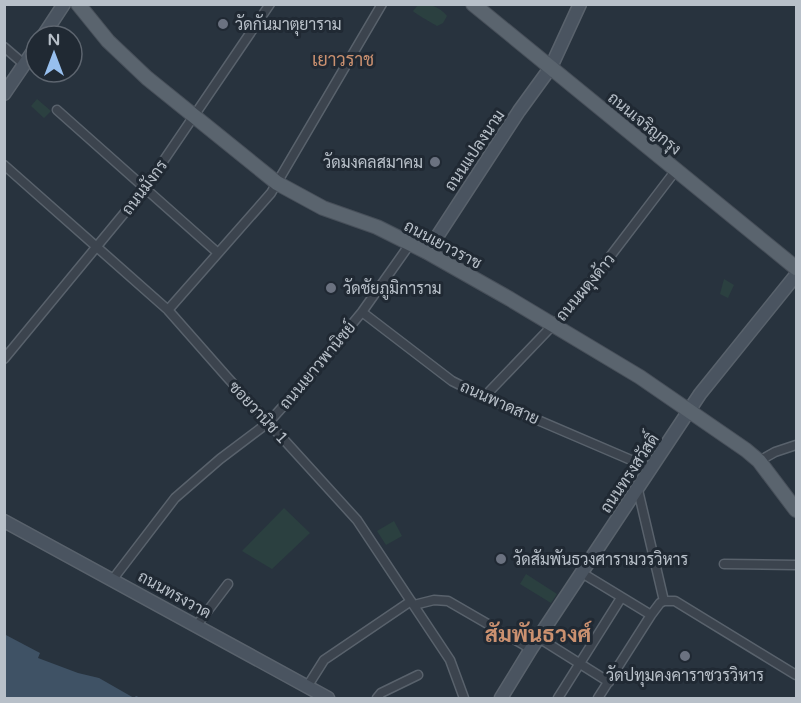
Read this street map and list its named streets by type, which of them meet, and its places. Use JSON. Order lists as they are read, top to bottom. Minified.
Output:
{"streets":{"main road":["ถนนเจริญกรุง","ถนนเยาวราช"],"street":["ถนนแปลงนาม","ถนนมังกร","ถนนผดุงด้าว","ถนนเยาวพานิชย์","ถนนพาดสาย","ซอยวานิช 1","ถนนทรงสวัสดิ์","ถนนทรงวาด"]},"crossings":[["ถนนเจริญกรุง","ถนนแปลงนาม"],["ถนนเจริญกรุง","ถนนผดุงด้าว"],["ถนนแปลงนาม","ถนนเยาวราช"],["ถนนมังกร","ถนนเยาวราช"],["ถนนมังกร","ซอยวานิช 1"],["ถนนเยาวราช","ถนนผดุงด้าว"],["ถนนเยาวราช","ถนนเยาวพานิชย์"],["ถนนเยาวราช","ถนนทรงสวัสดิ์"],["ถนนผดุงด้าว","ถนนพาดสาย"],["ถนนเยาวพานิชย์","ถนนพาดสาย"],["ถนนเยาวพานิชย์","ซอยวานิช 1"],["ถนนเยาวพานิชย์","ถนนทรงวาด"],["ถนนพาดสาย","ถนนทรงสวัสดิ์"]],"districts":["เยาวราช","สัมพันธวงศ์"],"places":["วัดกันมาตุยาราม","วัดมงคลสมาคม","วัดชัยภูมิการาม","วัดสัมพันธวงศารามวรวิหาร","วัดปทุมคงคาราชวรวิหาร"],"north":"top"}
